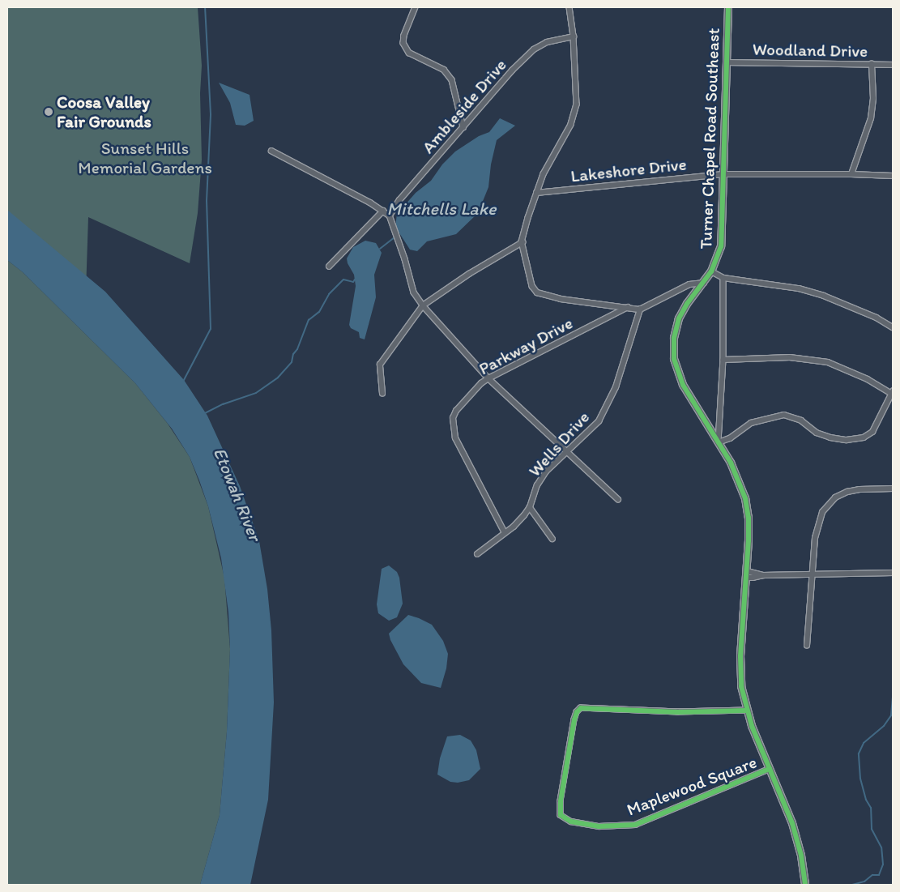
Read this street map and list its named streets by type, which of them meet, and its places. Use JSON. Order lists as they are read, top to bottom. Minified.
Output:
{"streets":{"street":["Woodland Drive","Ambleside Drive","Turner Chapel Road Southeast","Lakeshore Drive","Parkway Drive","Wells Drive","Maplewood Square"]},"crossings":[["Woodland Drive","Turner Chapel Road Southeast"],["Turner Chapel Road Southeast","Lakeshore Drive"],["Turner Chapel Road Southeast","Maplewood Square"],["Parkway Drive","Wells Drive"]],"water":["Mitchells Lake","Etowah River"],"parks":["Sunset Hills Memorial Gardens"],"places":["Coosa Valley Fair Grounds"]}
